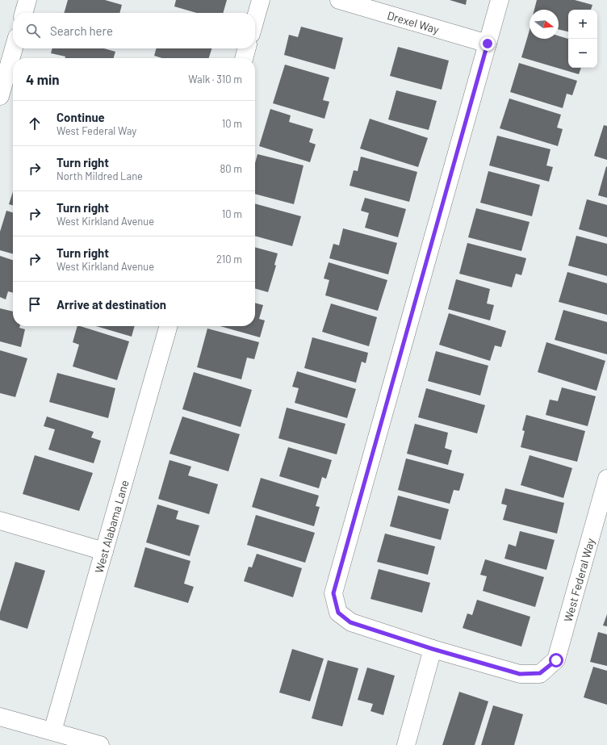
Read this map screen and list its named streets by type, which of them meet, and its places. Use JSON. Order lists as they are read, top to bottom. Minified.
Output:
{"streets":{"street":["Drexel Way","West Alabama Lane","West Federal Way"]},"north":"right","page":{"map_buttons":["+","−"],"search":"Search here","heading":["4 min","Walk · 310 m"],"list":[["Continue","West Federal Way","10 m"],["Turn right","North Mildred Lane","80 m"],["Turn right","West Kirkland Avenue","10 m"],["Turn right","West Kirkland Avenue","210 m"],"Arrive at destination"]}}
